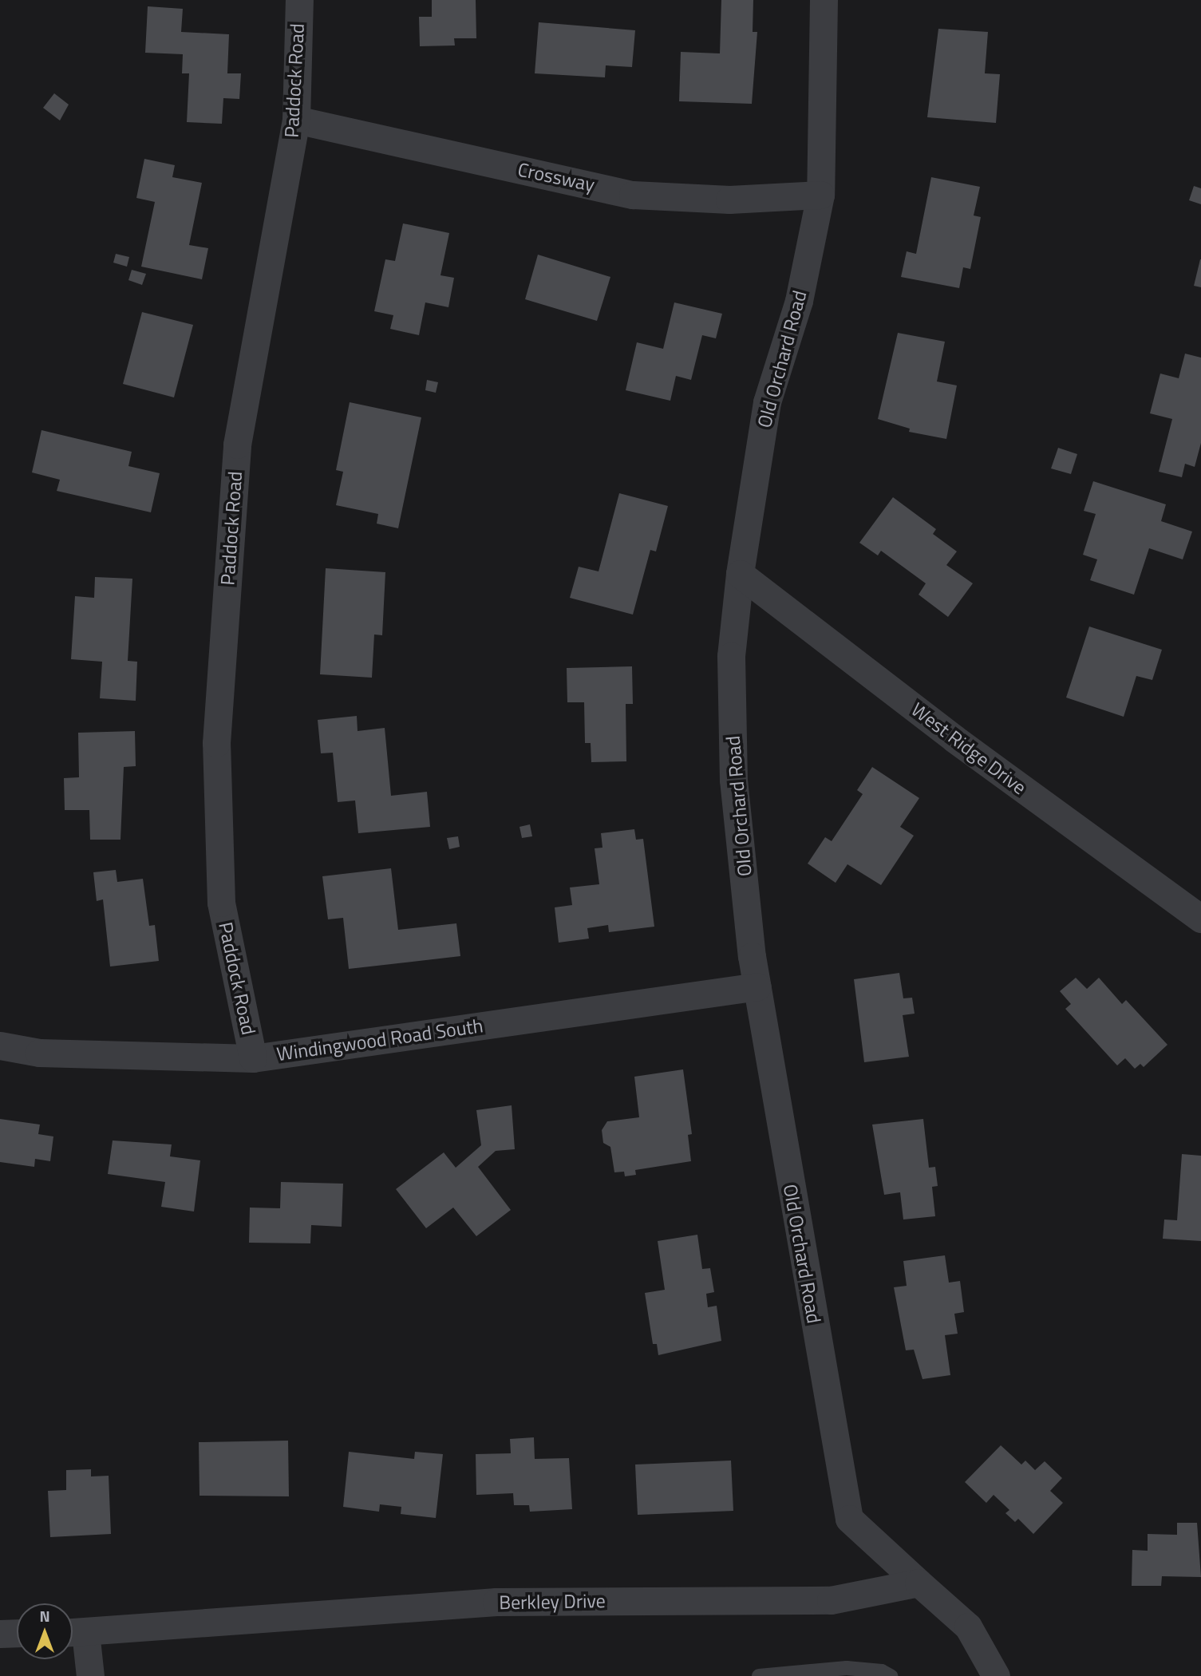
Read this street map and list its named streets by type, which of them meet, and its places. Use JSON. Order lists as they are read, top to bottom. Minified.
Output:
{"streets":{"street":["Paddock Road","Crossway","Old Orchard Road","West Ridge Drive","Windingwood Road South","Berkley Drive"]},"crossings":[["Paddock Road","Crossway"],["Paddock Road","Windingwood Road South"],["Crossway","Old Orchard Road"],["Old Orchard Road","West Ridge Drive"],["Old Orchard Road","Windingwood Road South"],["Old Orchard Road","Berkley Drive"]],"north":"top"}
